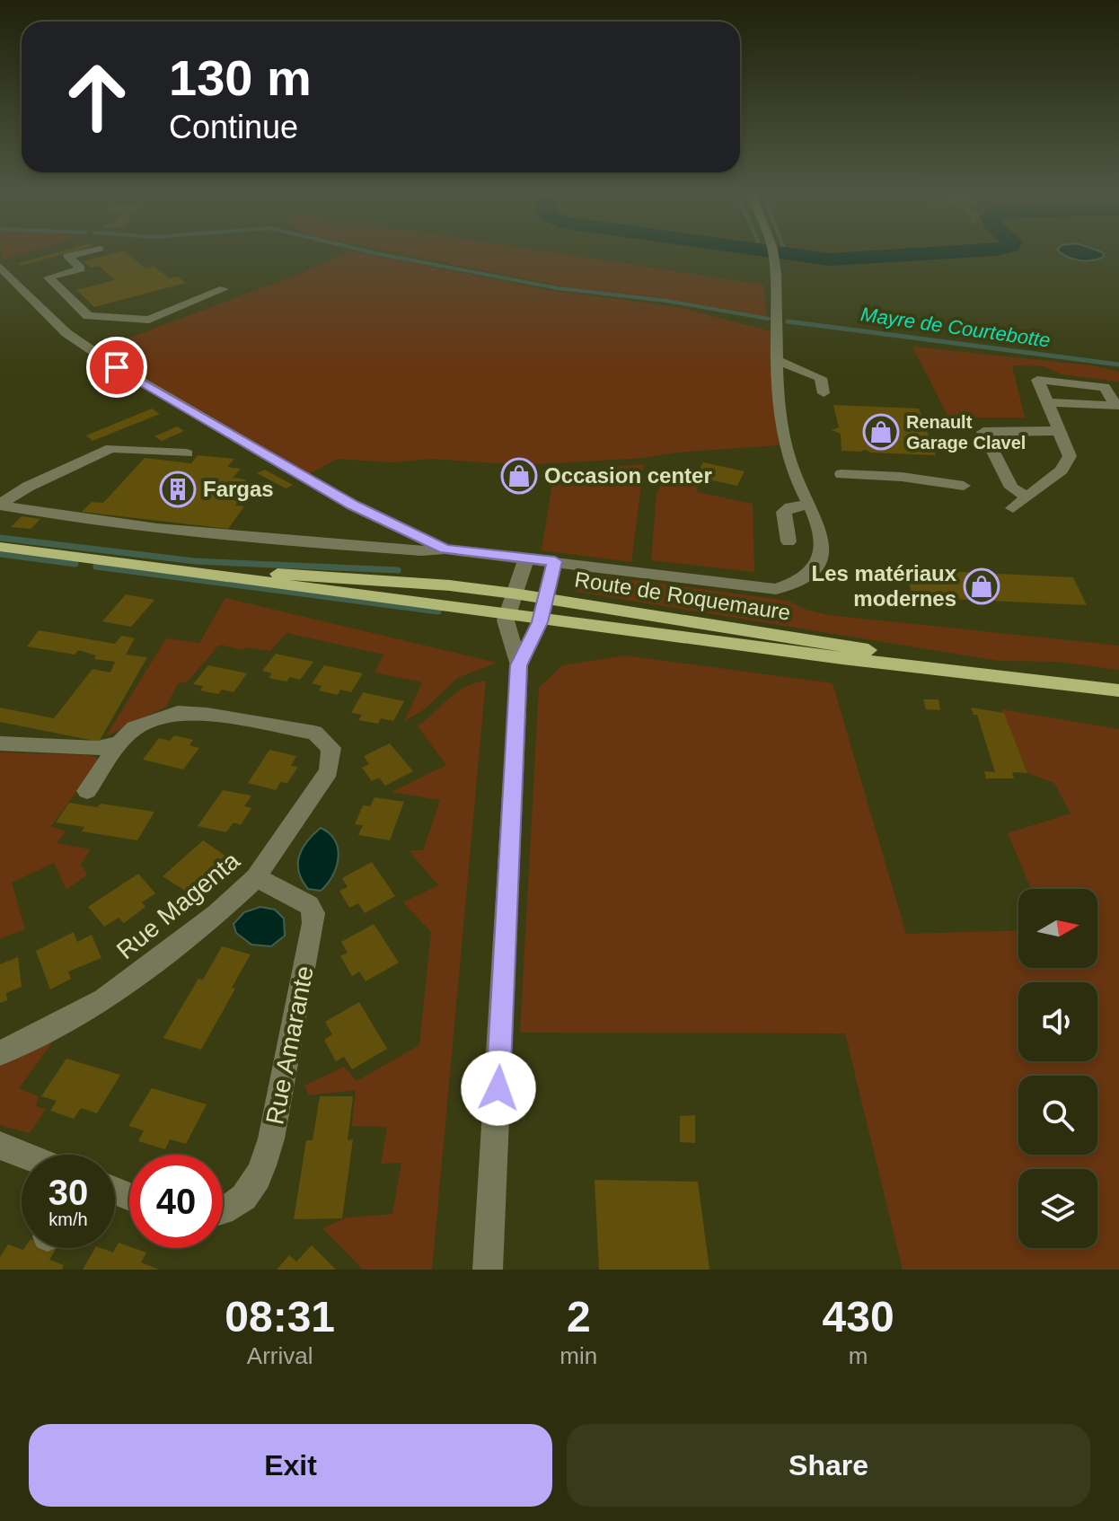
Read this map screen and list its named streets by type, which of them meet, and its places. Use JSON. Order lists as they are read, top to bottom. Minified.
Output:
{"streets":{"main road":["Route de Roquemaure"],"street":["Rue Magenta","Rue Amarante"]},"crossings":[["Rue Magenta","Rue Amarante"]],"water":["Mayre de Courtebotte"],"places":{"shop":["Renault Garage Clavel","Occasion center","Les matériaux modernes"],"building":["Fargas"]},"north":"right","page":{"turn":["130 m","Continue"],"speed":"30 km/h","limit":"40","eta":["08:31","Arrival","2","min","430","m"],"buttons":["Exit","Share"]}}
